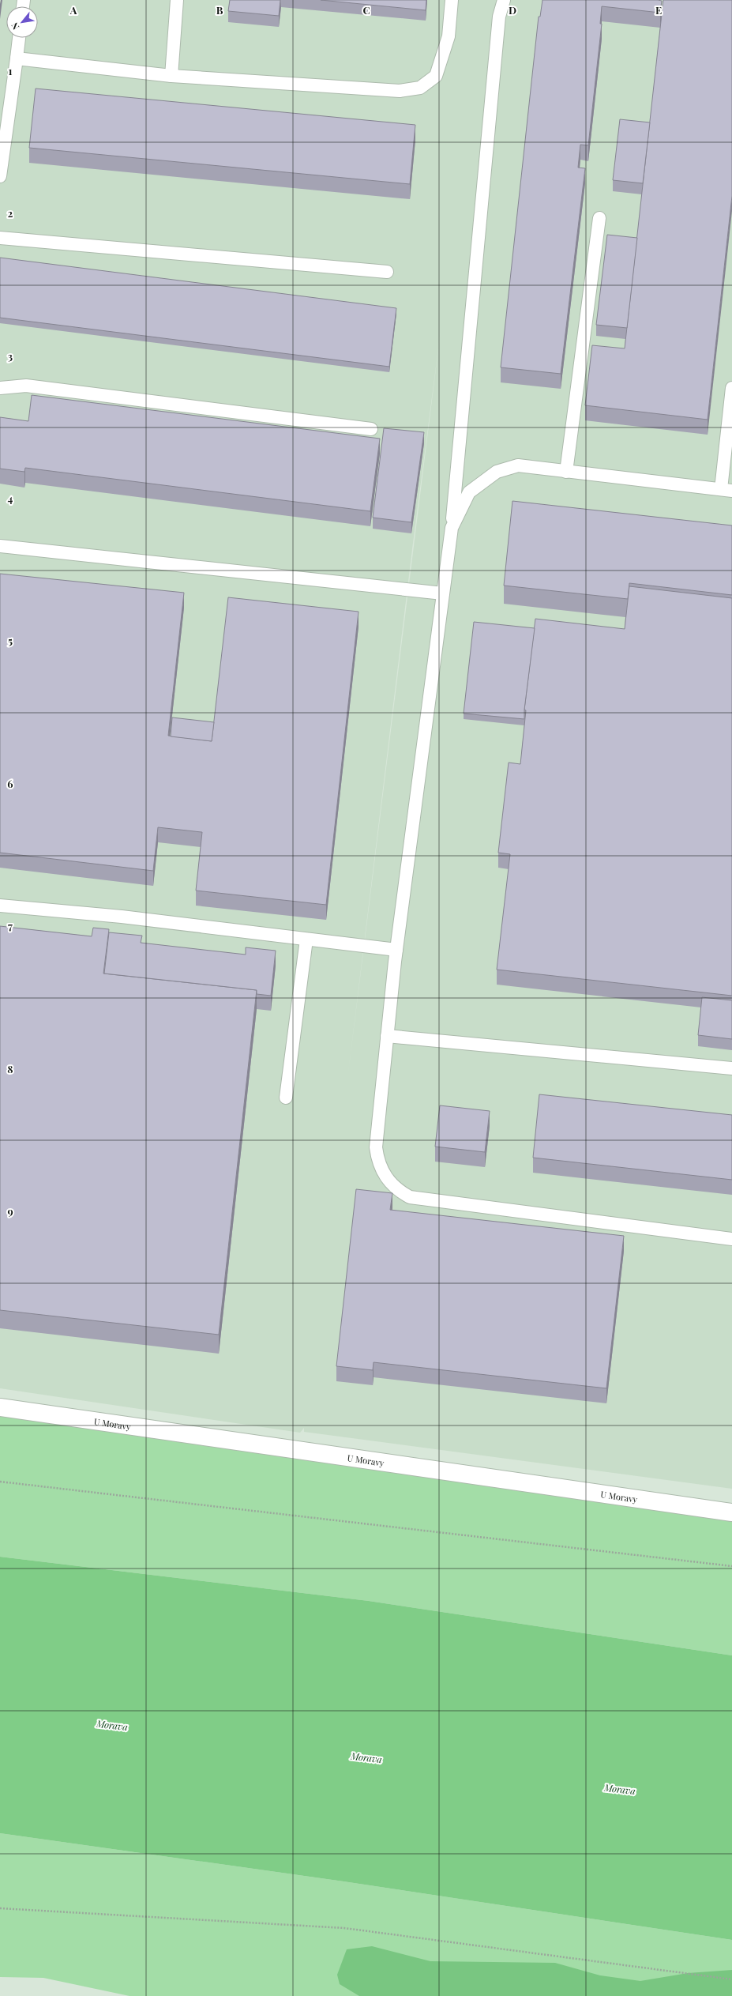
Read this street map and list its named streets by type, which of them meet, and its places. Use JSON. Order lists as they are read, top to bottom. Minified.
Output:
{"streets":{"street":["U Moravy"]},"water":["Morava"],"north":"bottom left","grid":{"columns":["A","B","C","D","E"],"rows":["1","2","3","4","5","6","7","8","9"]}}
